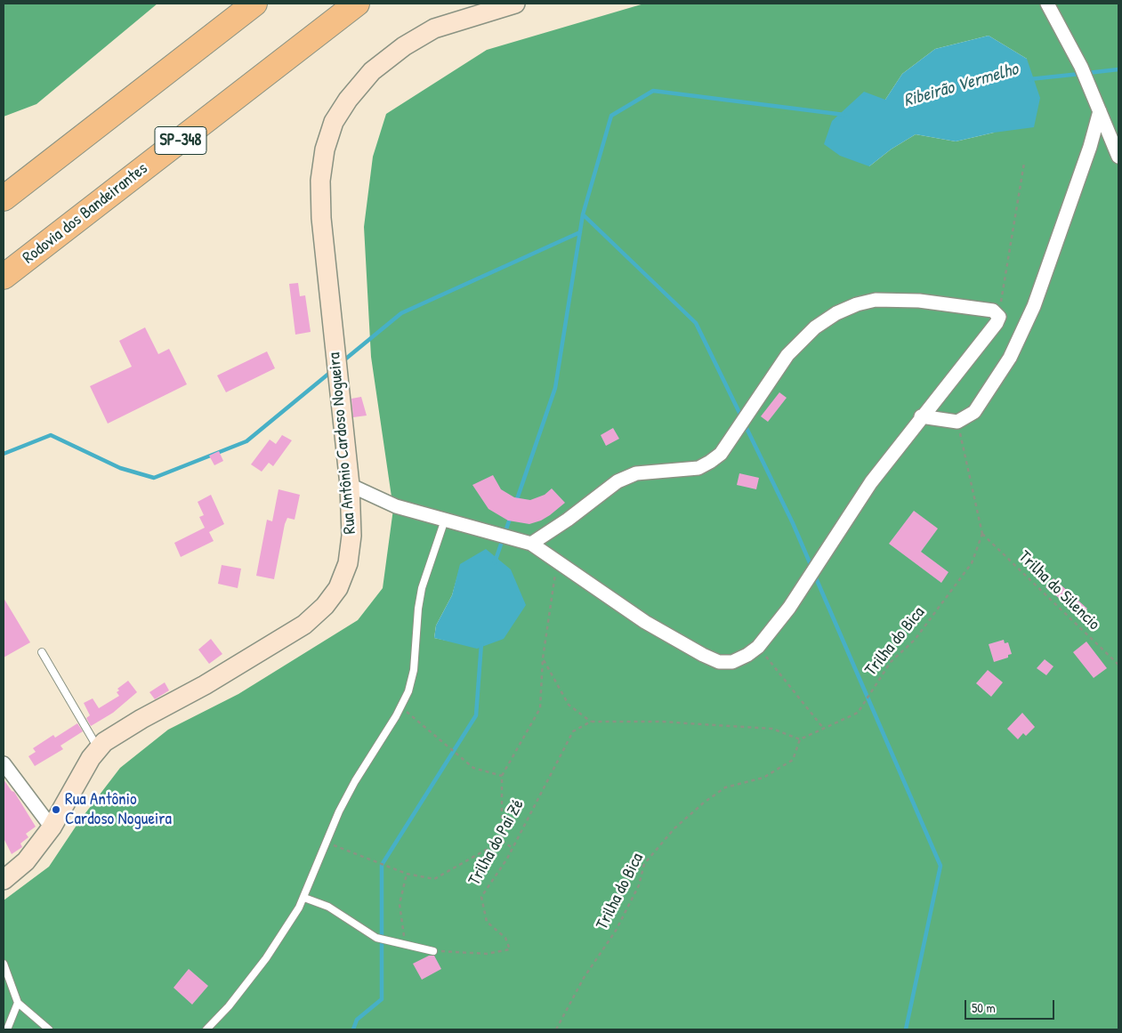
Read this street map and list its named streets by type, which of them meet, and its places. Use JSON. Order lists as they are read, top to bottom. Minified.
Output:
{"streets":{"highway":["SP-348","Rodovia dos Bandeirantes"],"main road":["Rua Antônio Cardoso Nogueira"],"path":["Trilha do Silencio","Trilha do Bica","Trilha do Pai Zé"]},"crossings":[["Trilha do Silencio","Trilha do Bica"]],"water":["Ribeirão Vermelho"],"places":["Rua Antônio Cardoso Nogueira"],"scale_bar":"50 m"}
